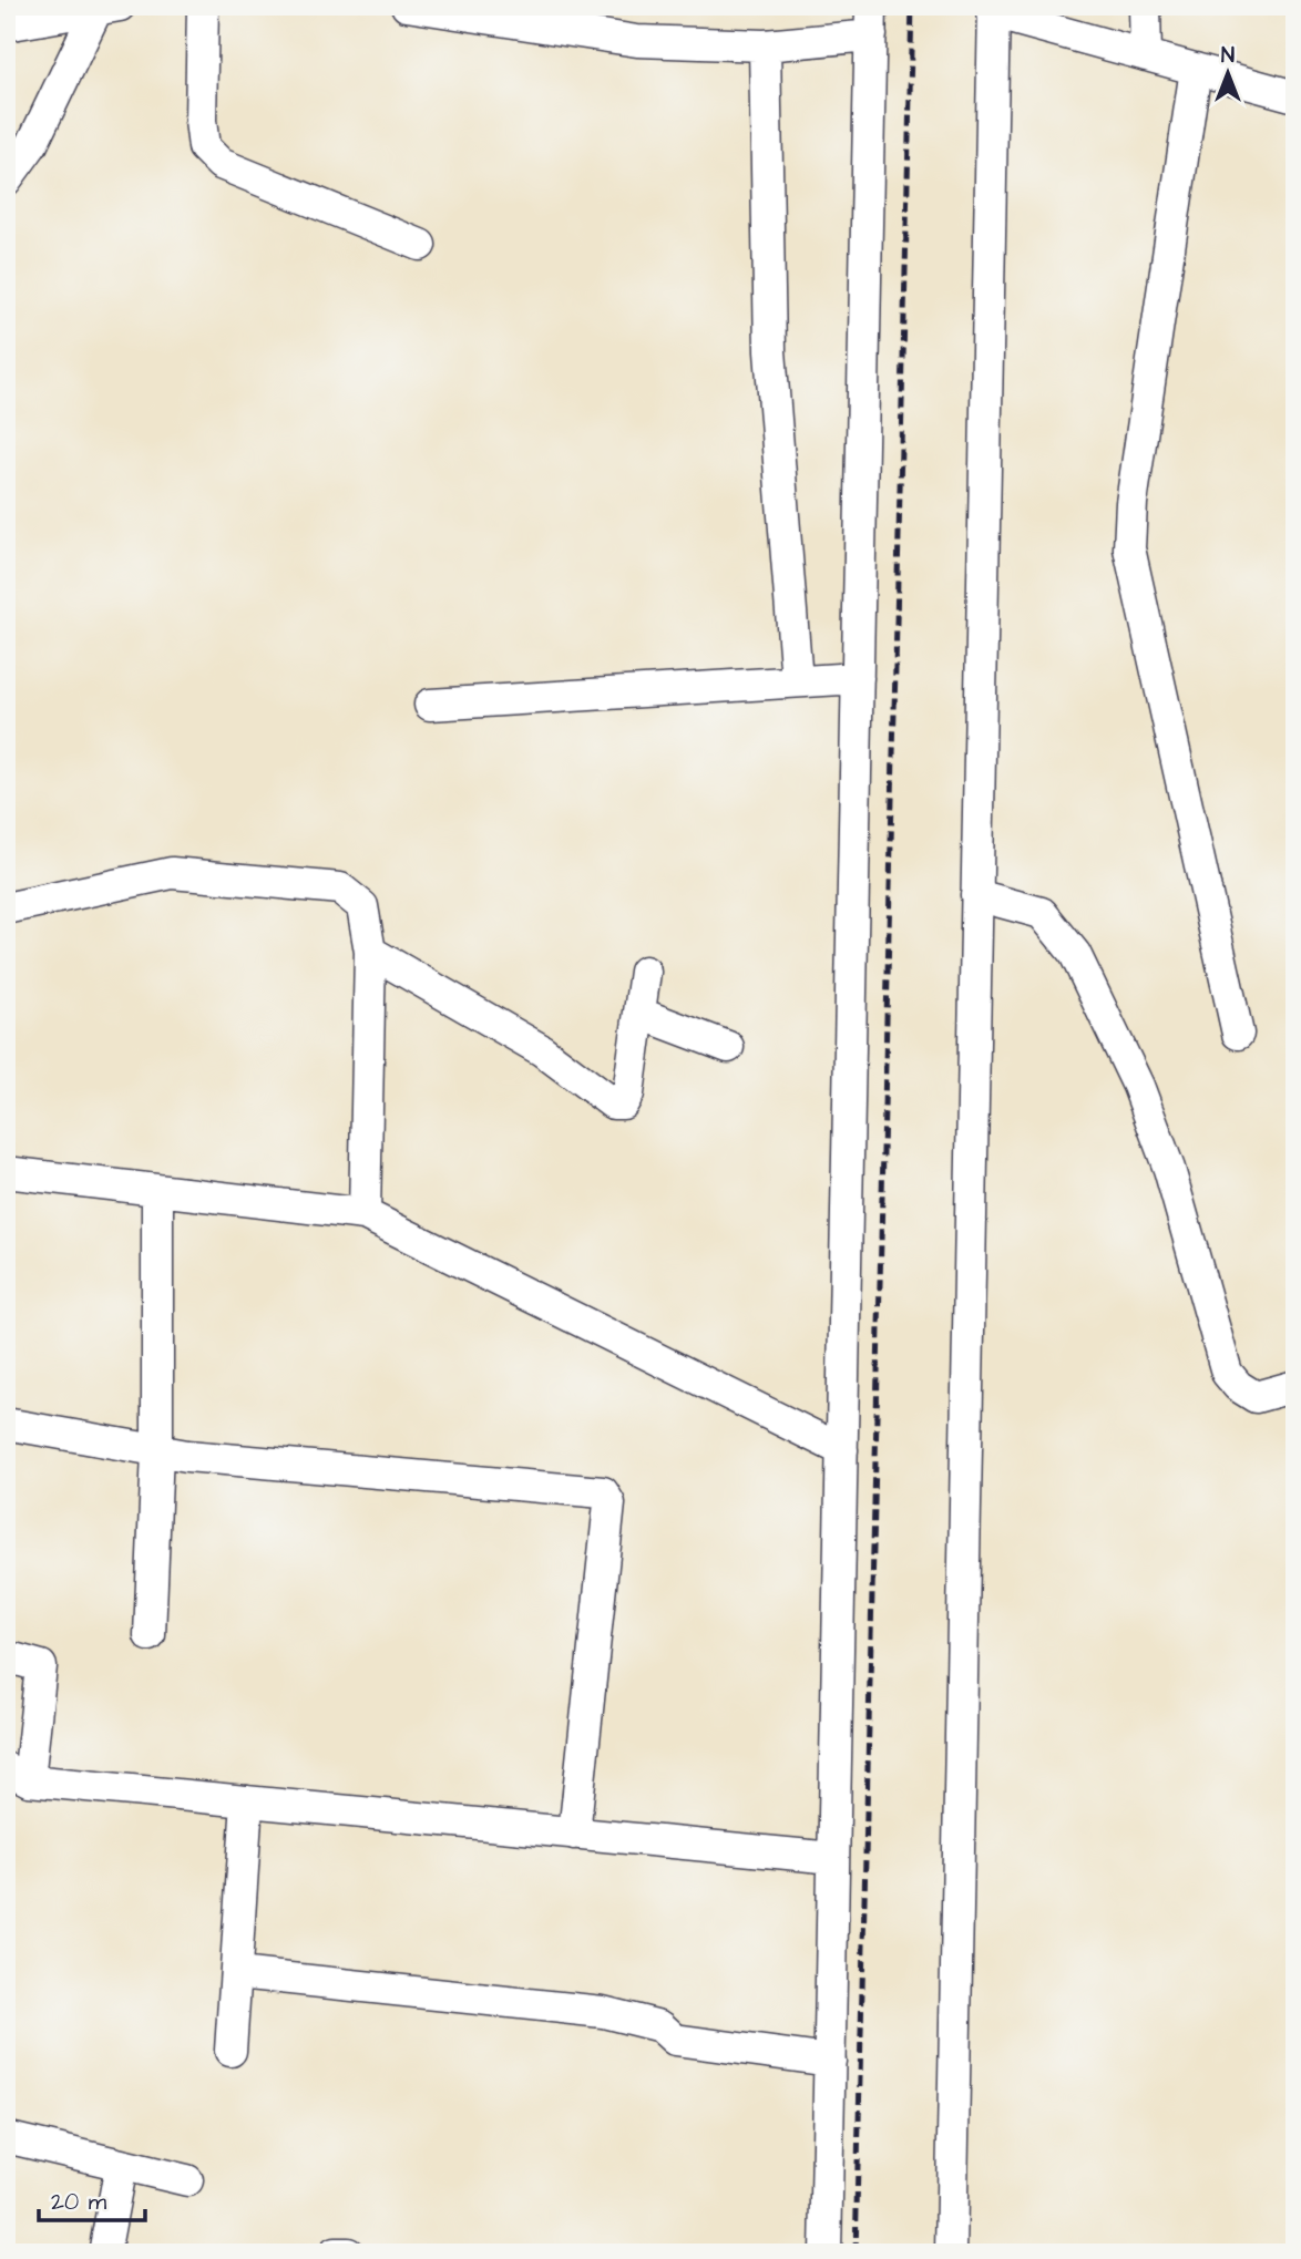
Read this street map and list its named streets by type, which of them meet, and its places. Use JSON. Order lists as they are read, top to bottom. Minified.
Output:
{"scale_bar":"20 m","north":"top"}
